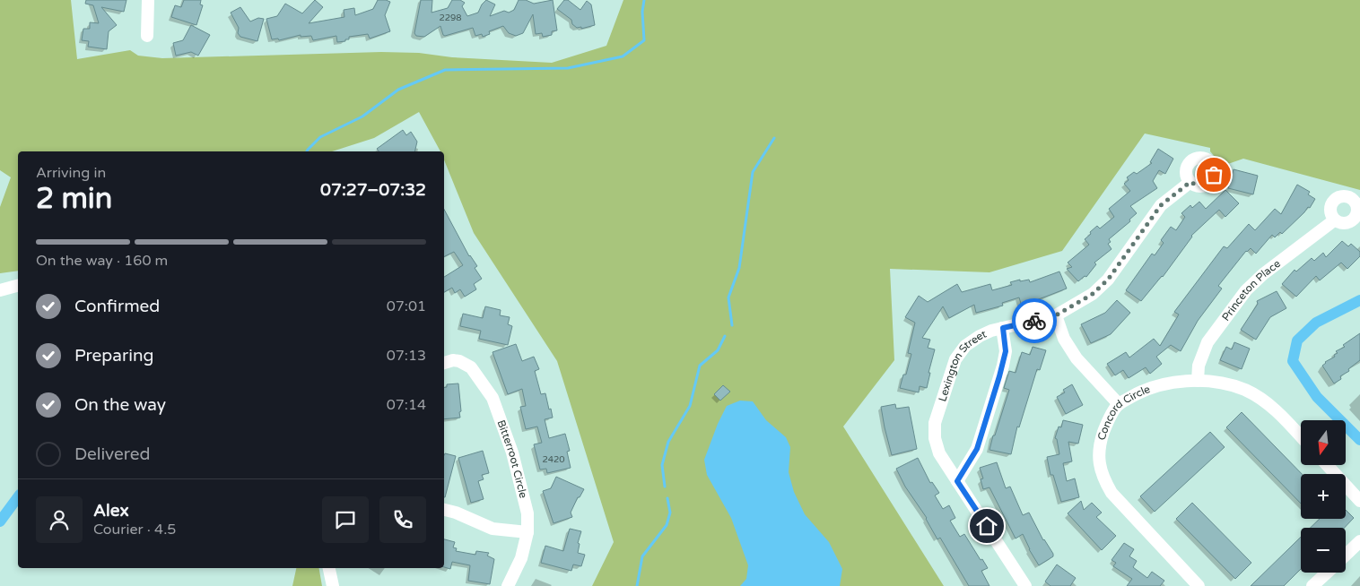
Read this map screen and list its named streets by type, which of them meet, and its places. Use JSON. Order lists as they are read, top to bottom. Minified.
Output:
{"streets":{"street":["Princeton Place","Lexington Street","Concord Circle","Bitterroot Circle"]},"crossings":[["Princeton Place","Concord Circle"]],"house_numbers":["2298","2420"],"north":"bottom","page":{"heading":["2 min","Arriving in","07:27–07:32"],"panel":["Alex","Courier · 4.5"],"bar":"On the way · 160 m","list":[["Confirmed","07:01"],["Preparing","07:13"],["On the way","07:14"],"Delivered"],"map_buttons":["+","−"]}}
